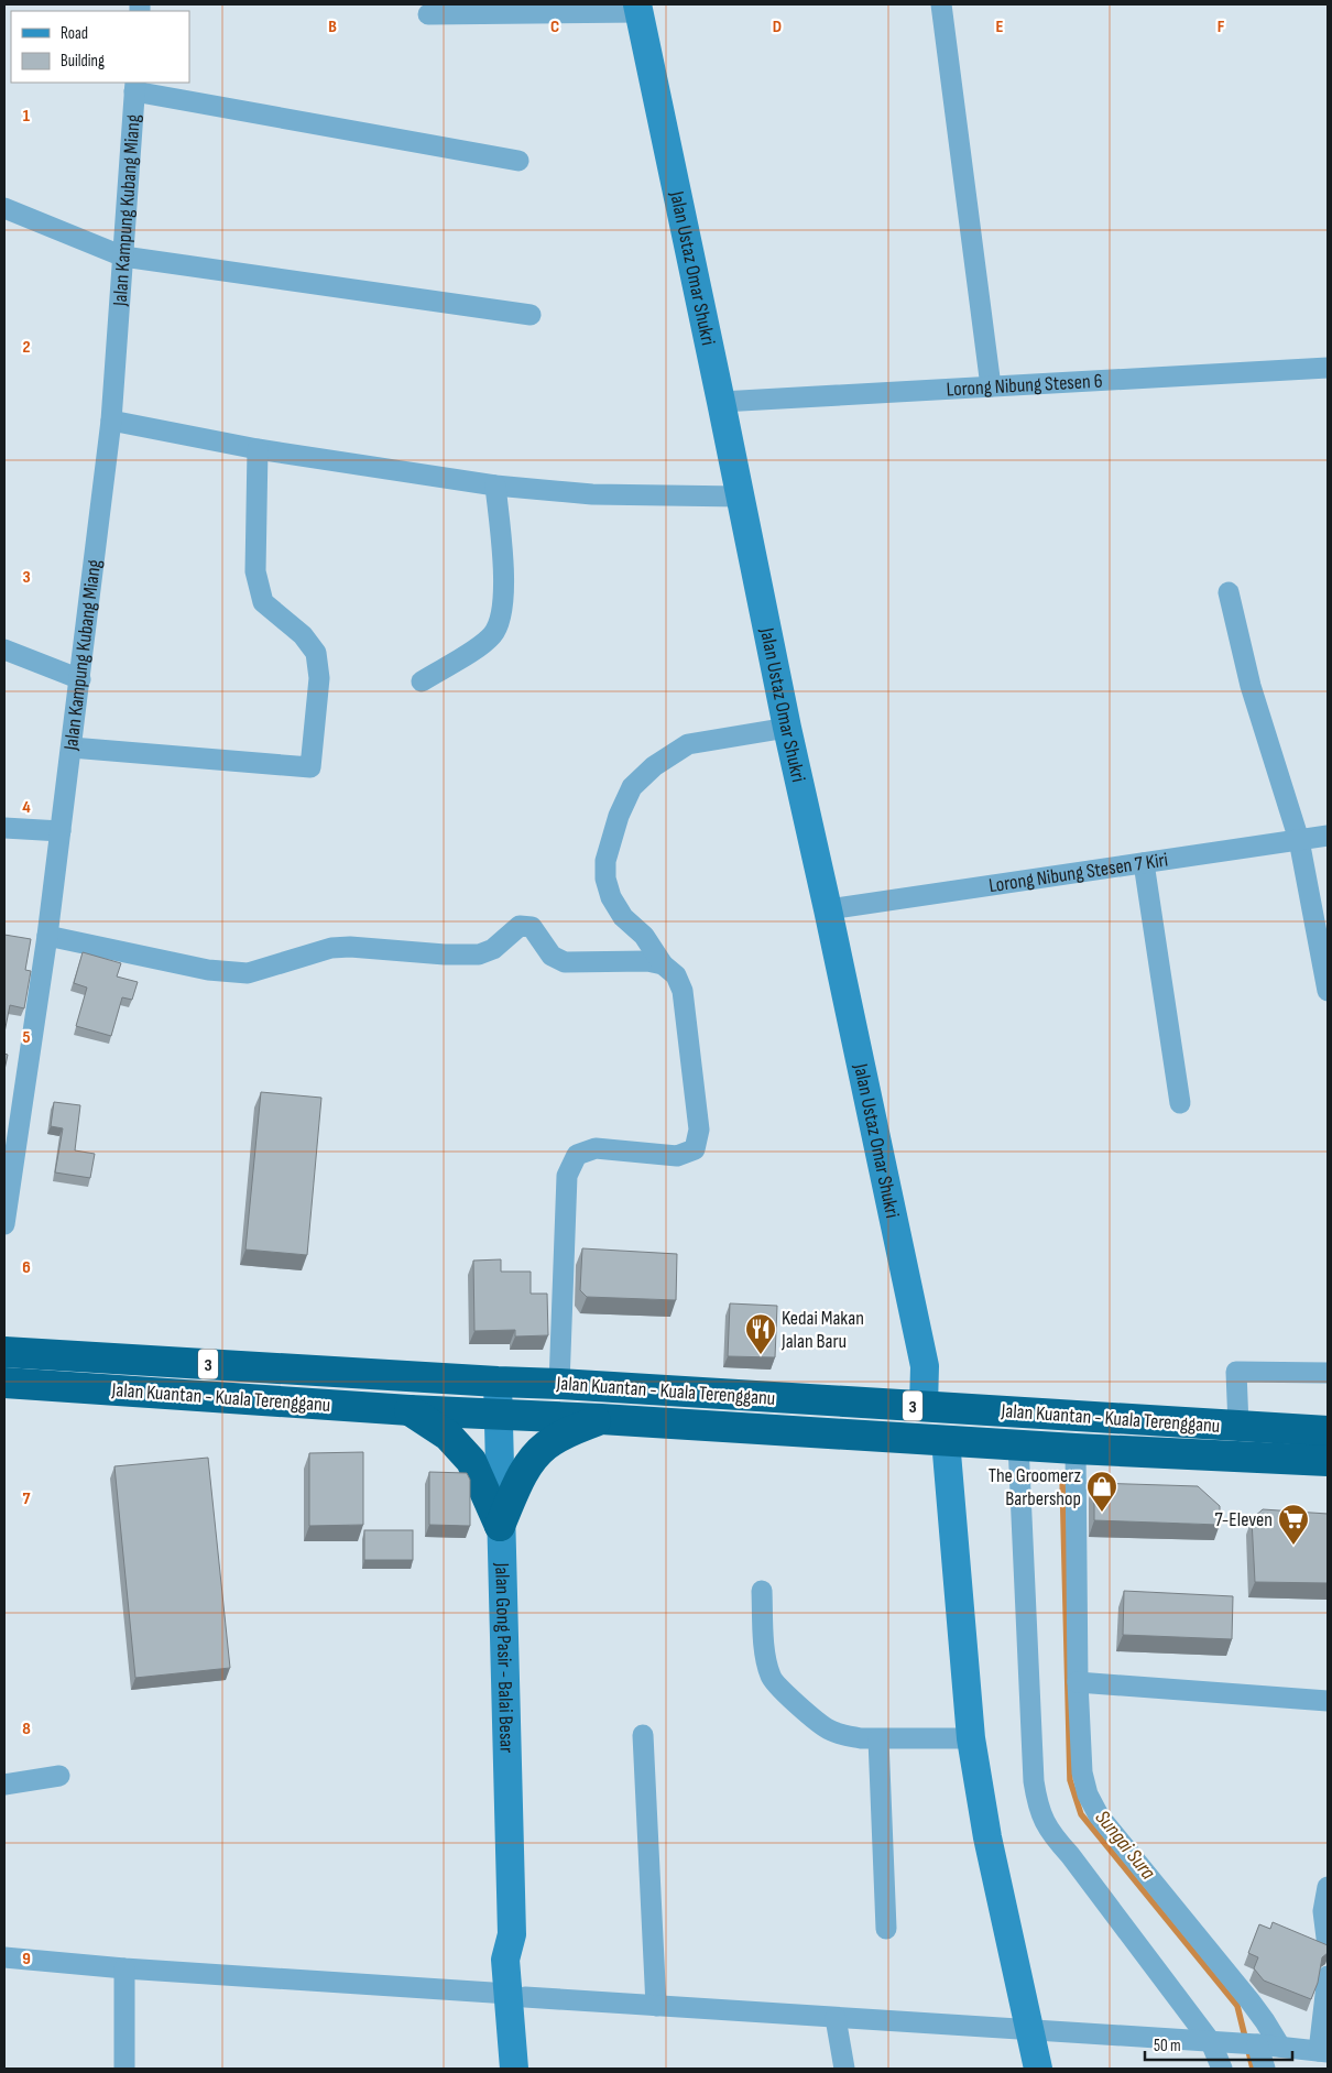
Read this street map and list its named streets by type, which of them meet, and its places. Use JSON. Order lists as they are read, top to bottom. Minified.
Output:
{"streets":{"highway":["3","Jalan Kuantan - Kuala Terengganu"],"street":["Jalan Kampung Kubang Miang","Jalan Ustaz Omar Shukri","Lorong Nibung Stesen 6","Lorong Nibung Stesen 7 Kiri","Jalan Gong Pasir - Balai Besar"]},"crossings":[["Jalan Ustaz Omar Shukri","Lorong Nibung Stesen 6"],["Jalan Ustaz Omar Shukri","Lorong Nibung Stesen 7 Kiri"],["Jalan Ustaz Omar Shukri","Jalan Kuantan - Kuala Terengganu"],["Jalan Kuantan - Kuala Terengganu","Jalan Gong Pasir - Balai Besar"]],"water":["Sungai Sura"],"places":{"restaurant":["Kedai Makan Jalan Baru"],"shop":["The Groomerz Barbershop"],"supermarket":["7-Eleven"]},"legend":["Road","Building"],"scale_bar":"50 m","grid":{"columns":["B","C","D","E","F"],"rows":["1","2","3","4","5","6","7","8","9"]}}
